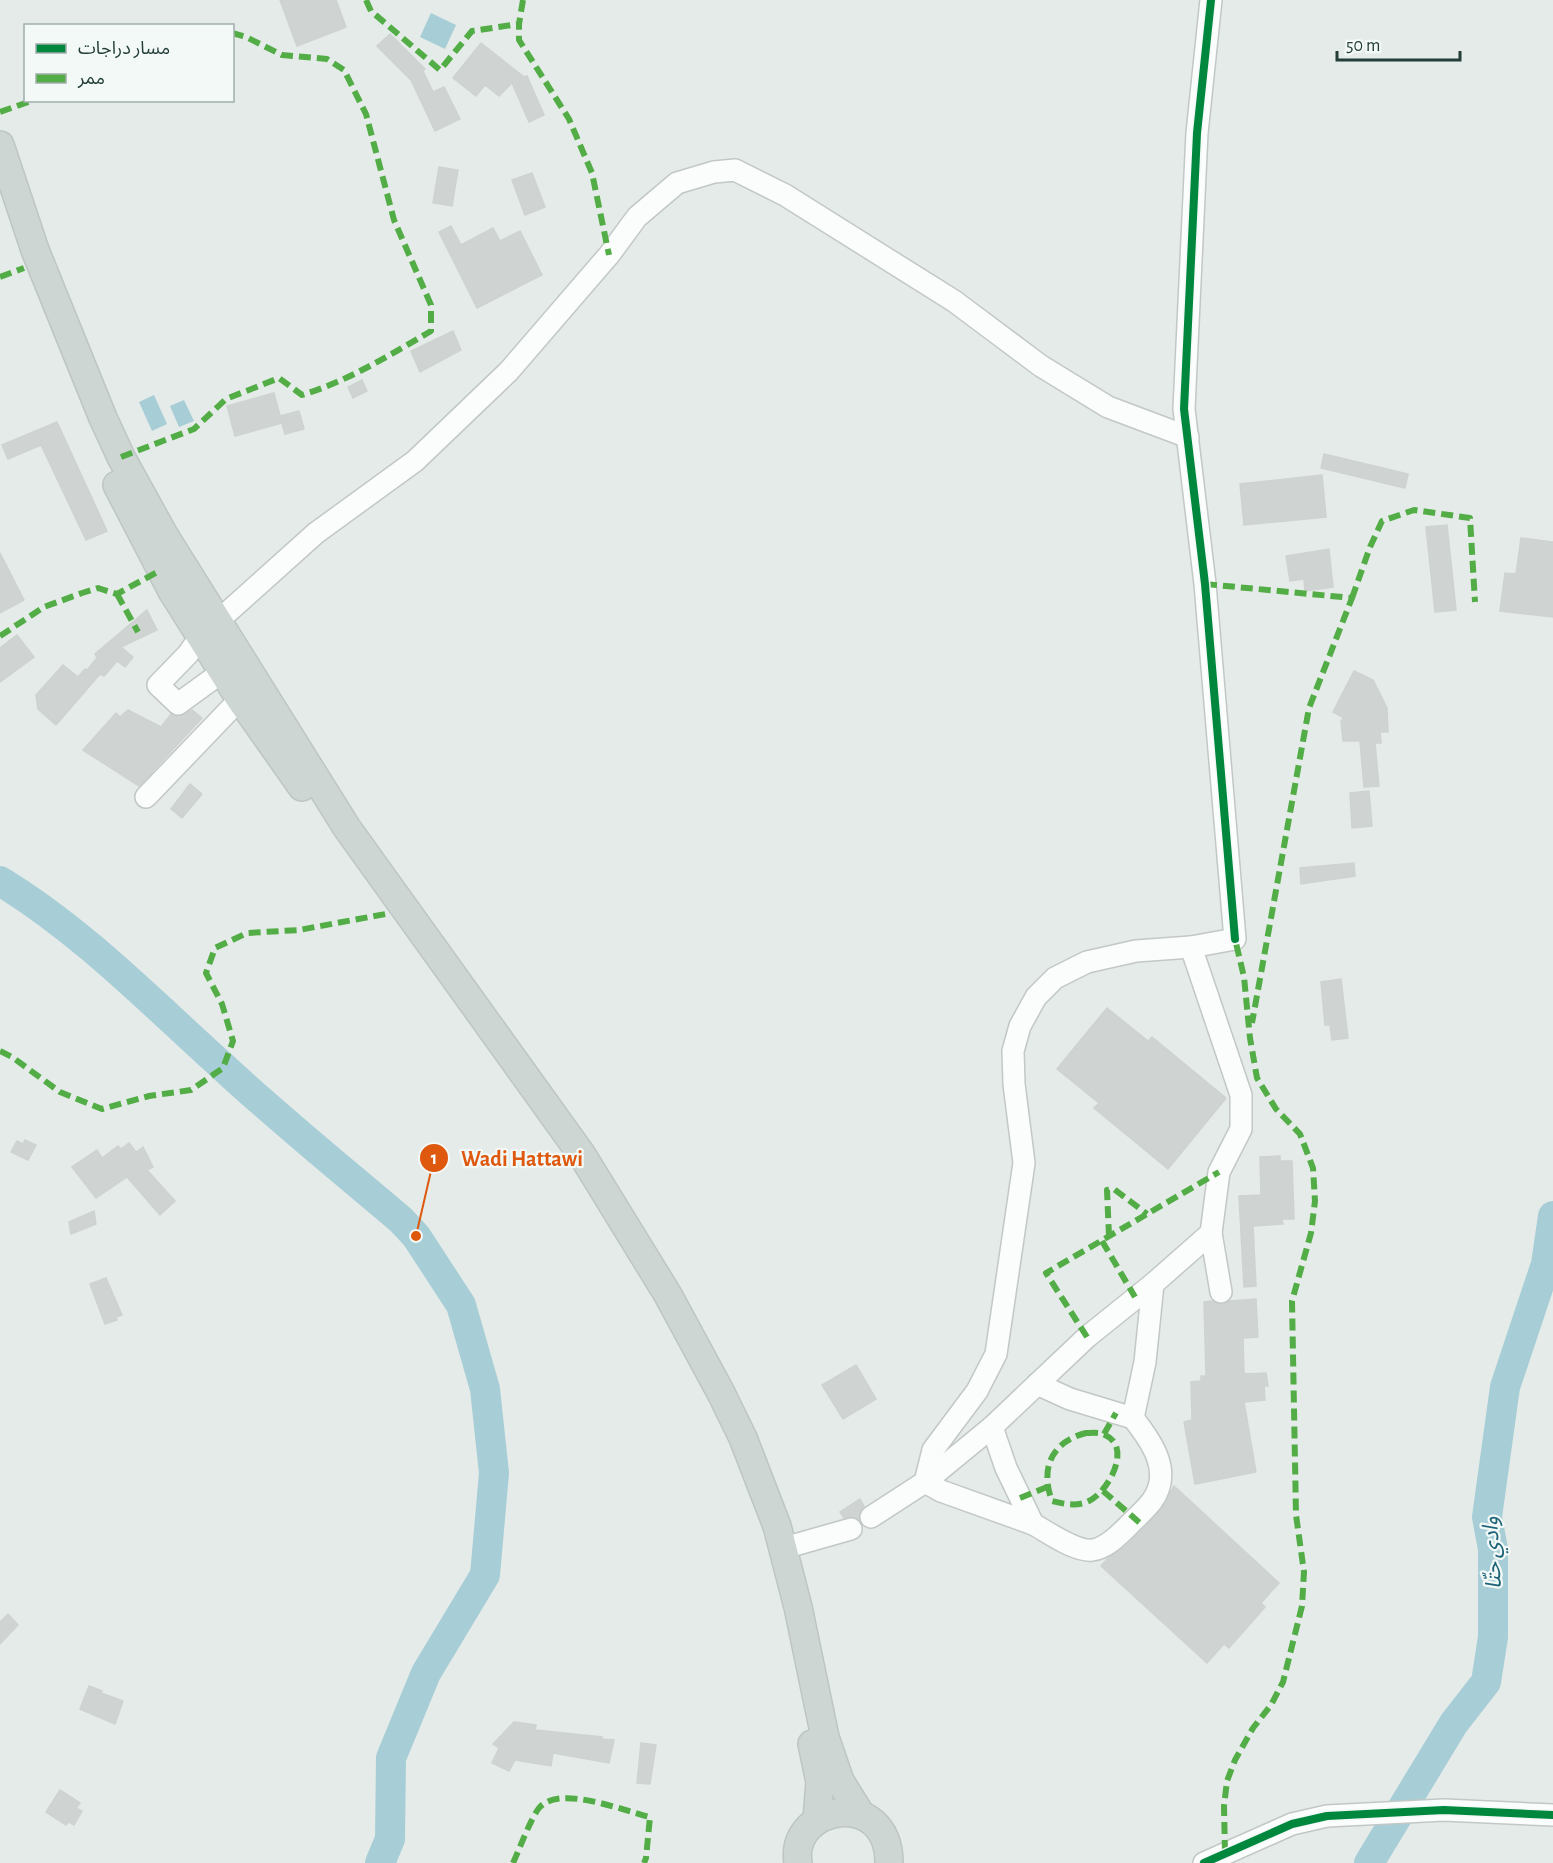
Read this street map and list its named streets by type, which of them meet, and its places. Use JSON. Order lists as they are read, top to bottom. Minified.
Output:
{"water":["وادي حتّا"],"places":["Wadi Hattawi"],"legend":["مسار دراجات","ممر"],"scale_bar":"50 m"}
